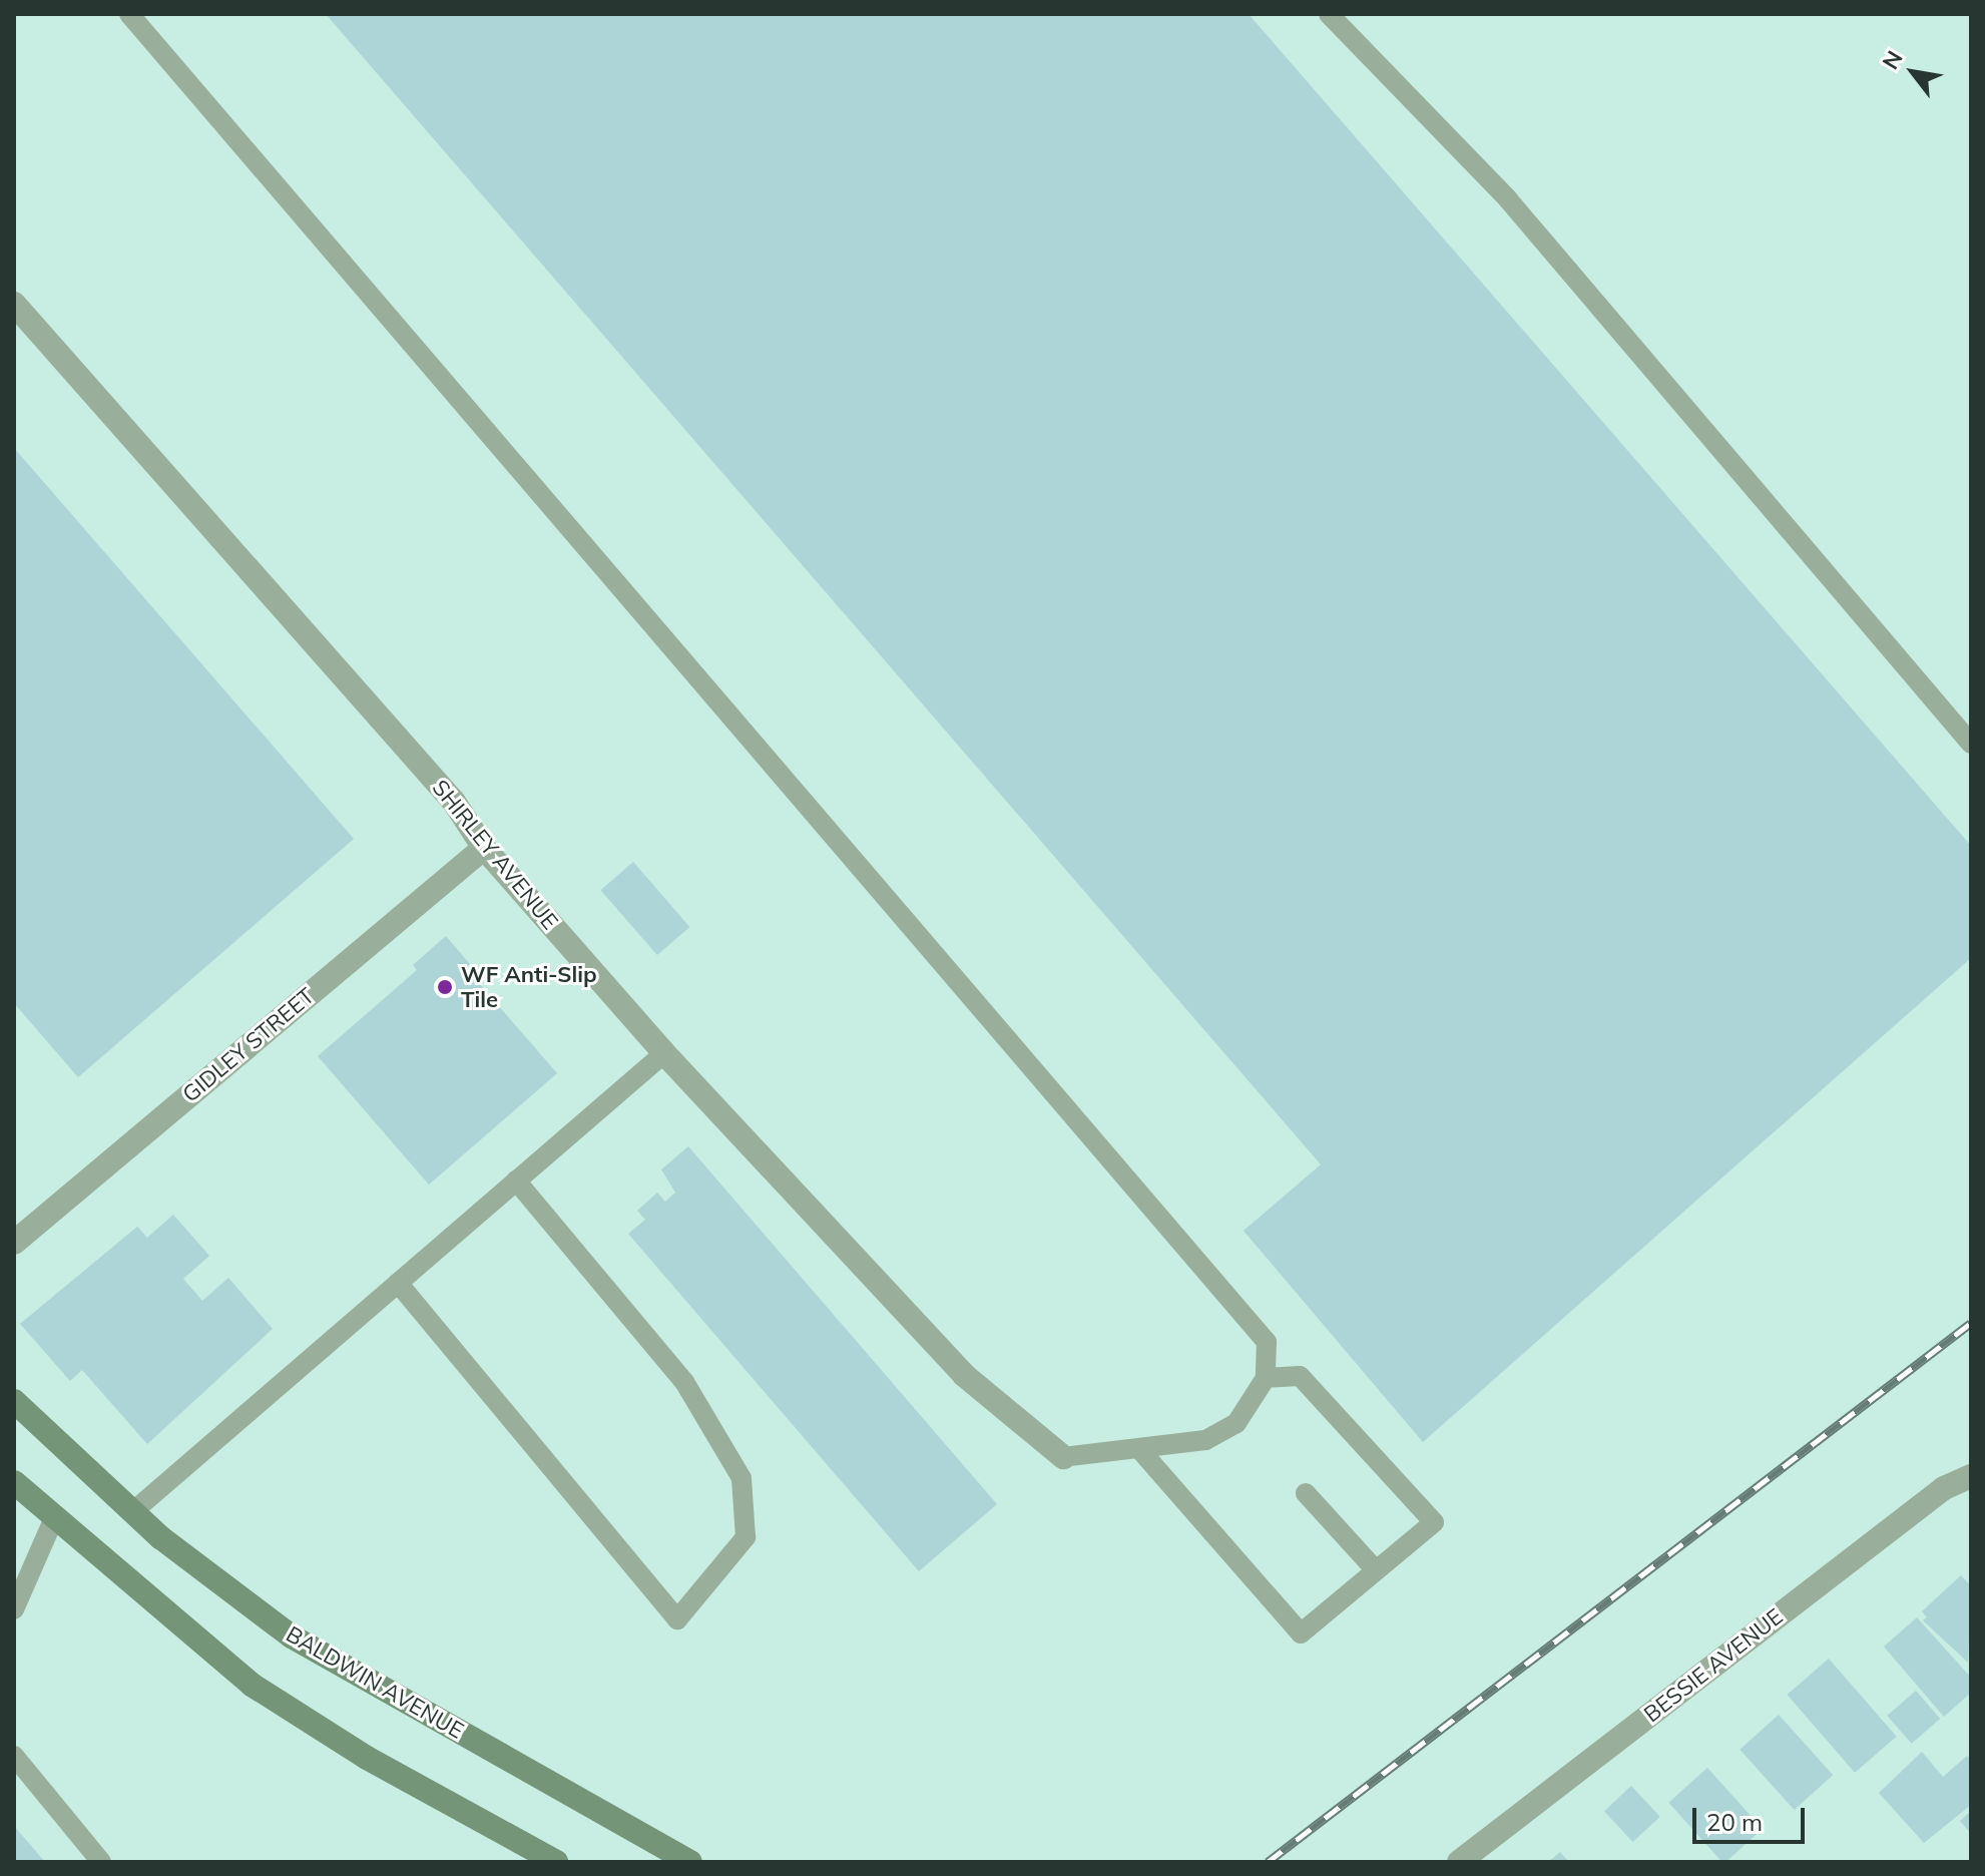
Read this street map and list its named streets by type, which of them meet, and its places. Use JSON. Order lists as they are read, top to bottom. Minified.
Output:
{"streets":{"main road":["BALDWIN AVENUE"],"street":["SHIRLEY AVENUE","GIDLEY STREET","BESSIE AVENUE"]},"crossings":[["SHIRLEY AVENUE","GIDLEY STREET"]],"places":["WF Anti-Slip Tile"],"scale_bar":"20 m","north":"top left"}
